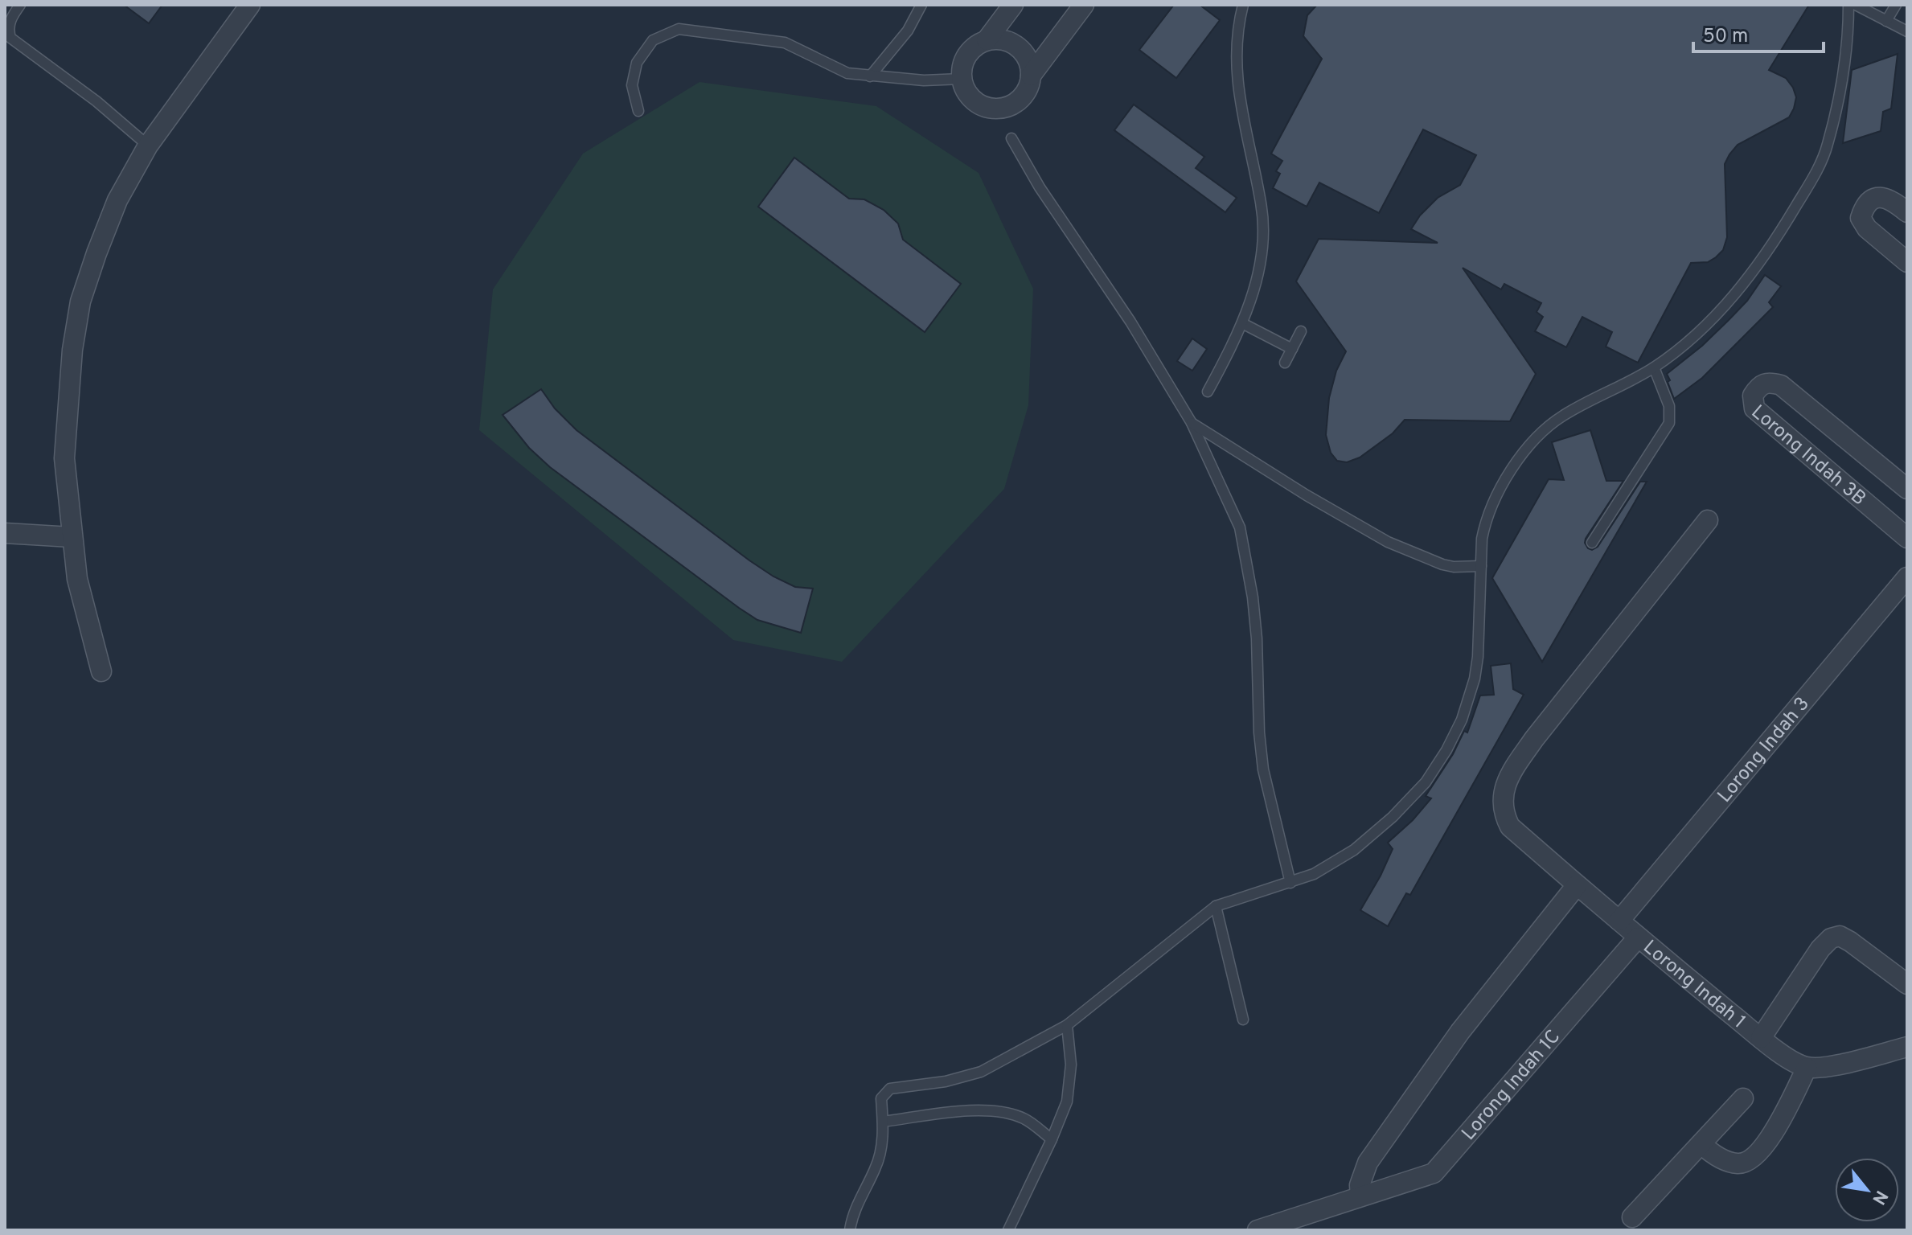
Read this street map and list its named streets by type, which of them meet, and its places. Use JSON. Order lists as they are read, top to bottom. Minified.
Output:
{"streets":{"street":["Lorong Indah 3B","Lorong Indah 3","Lorong Indah 1","Lorong Indah 1C"]},"crossings":[["Lorong Indah 3","Lorong Indah 1"],["Lorong Indah 1","Lorong Indah 1C"]],"scale_bar":"50 m","north":"bottom right"}
